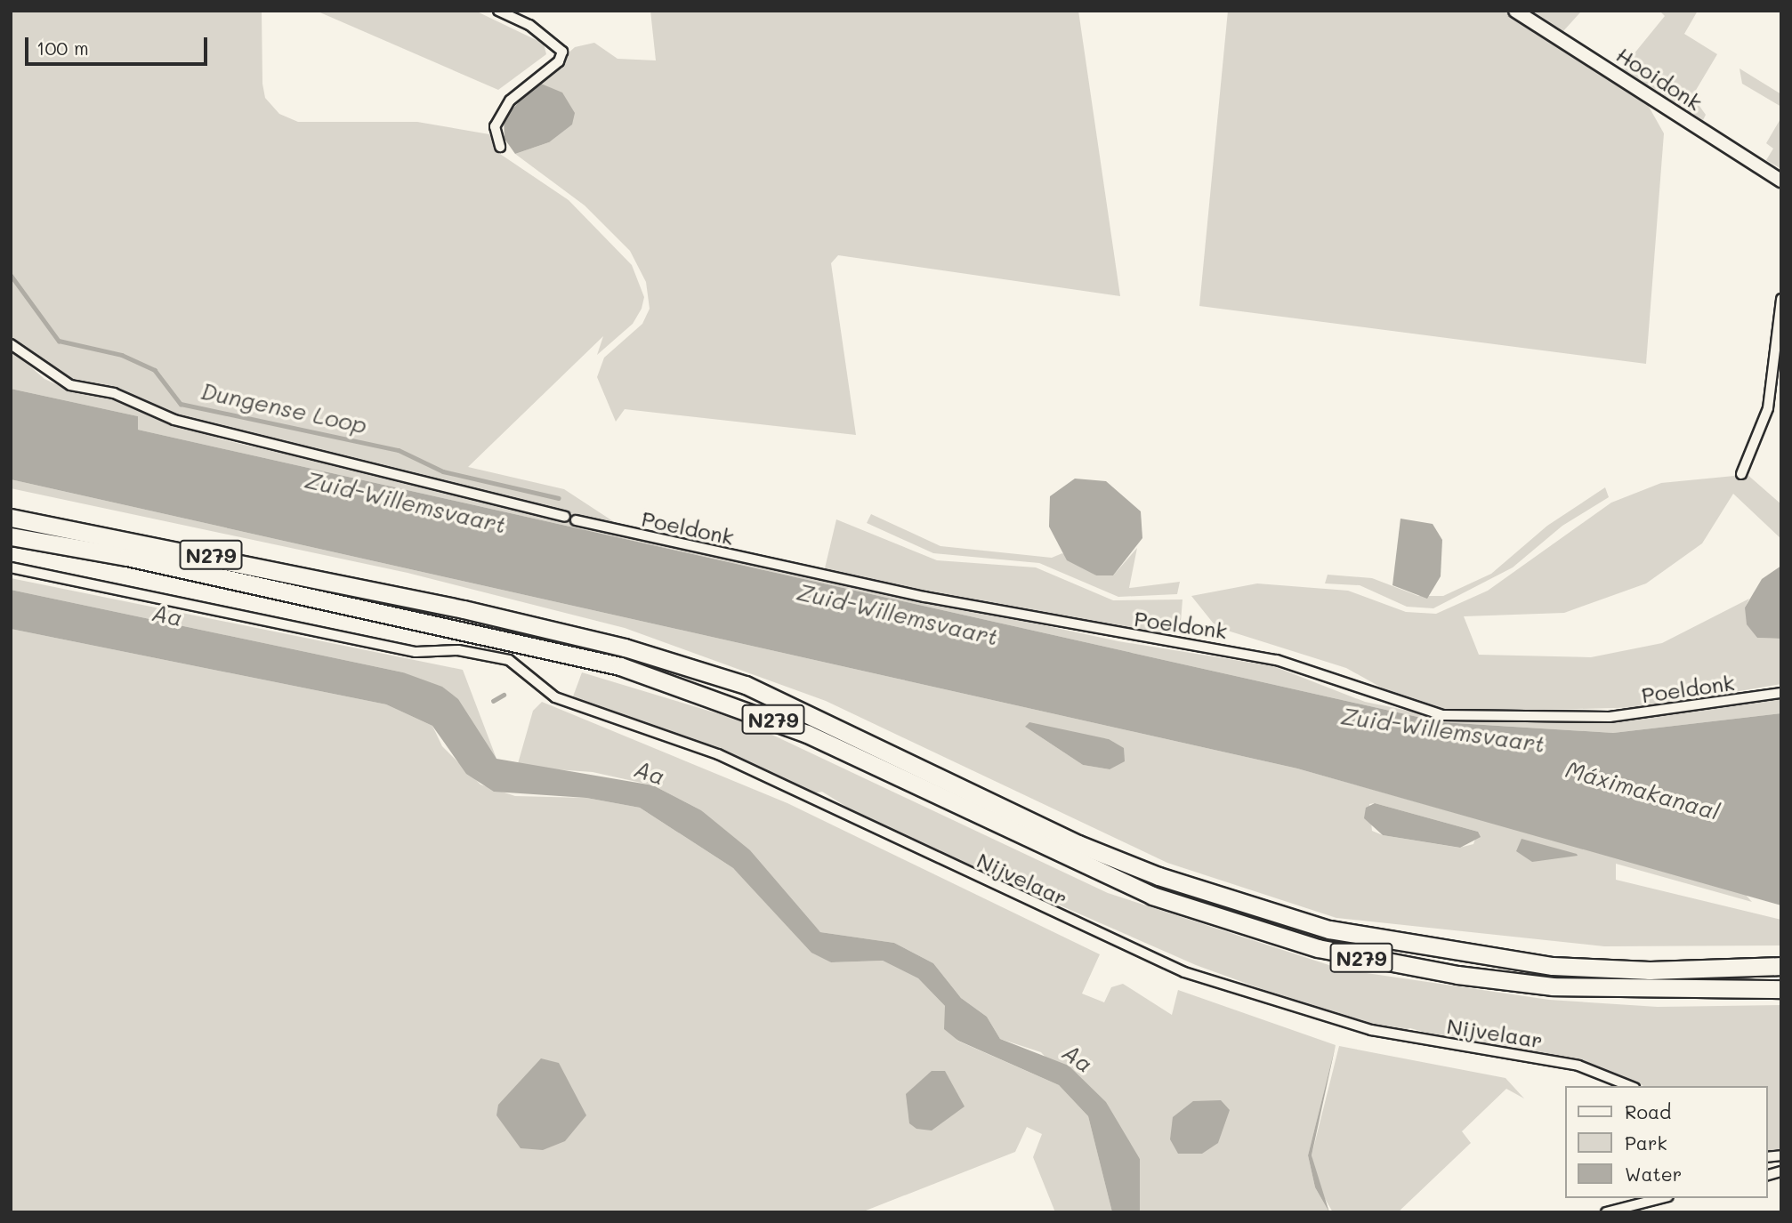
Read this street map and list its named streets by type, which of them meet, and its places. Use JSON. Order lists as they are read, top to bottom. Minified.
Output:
{"streets":{"highway":["N279"],"street":["Hooidonk","Poeldonk","Nijvelaar"]},"water":["Dungense Loop","Zuid-Willemsvaart","Aa","Máximakanaal"],"legend":["Road","Park","Water"],"scale_bar":"100 m"}
